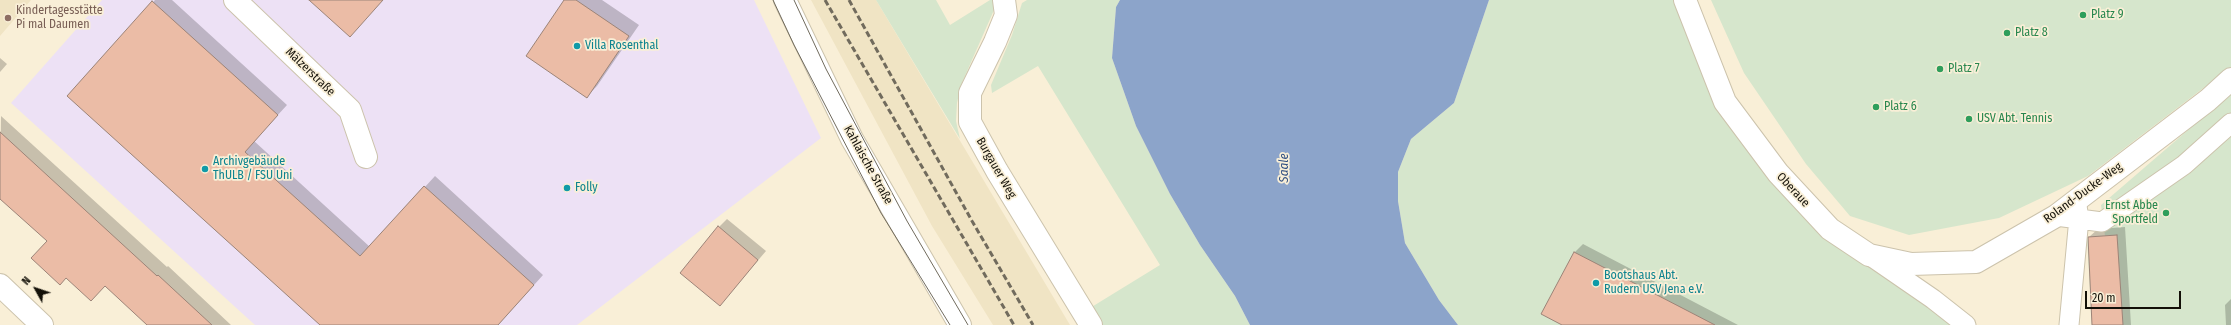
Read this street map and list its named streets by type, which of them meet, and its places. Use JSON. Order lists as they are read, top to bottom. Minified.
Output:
{"streets":{"street":["Mälzerstraße","Kahlaische Straße","Burgauer Weg","Oberaue","Roland-Ducke-Weg"]},"crossings":[["Oberaue","Roland-Ducke-Weg"]],"water":["Saale"],"places":["Platz 9","Kindertagesstätte Pi mal Daumen","Platz 8","Villa Rosenthal","Platz 7","Platz 6","USV Abt. Tennis","Archivgebäude ThULB / FSU Uni","Folly","Ernst Abbe Sportfeld","Bootshaus Abt. Rudern USV Jena e.V."],"scale_bar":"20 m","north":"top left"}
